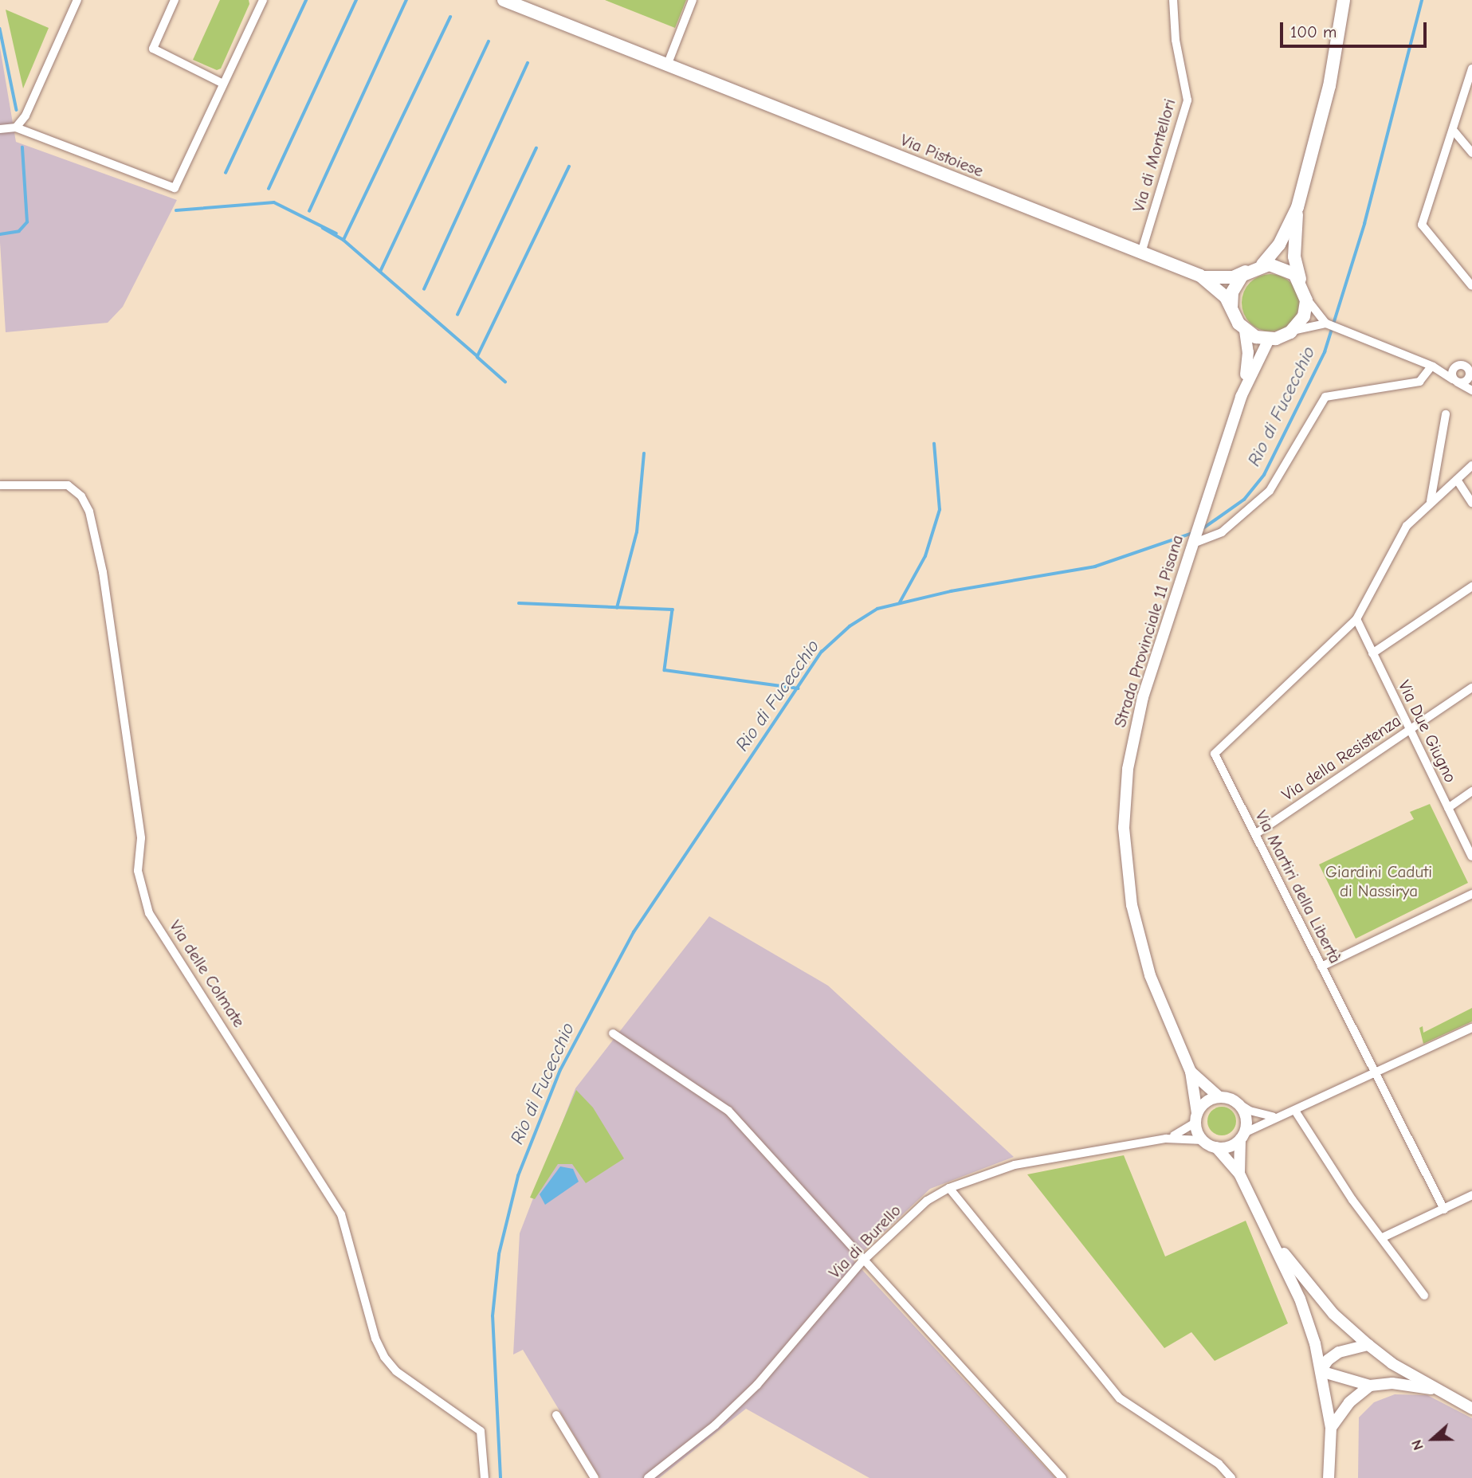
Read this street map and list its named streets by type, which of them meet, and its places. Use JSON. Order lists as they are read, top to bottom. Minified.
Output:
{"streets":{"main road":["Via Pistoiese","Strada Provinciale 11 Pisana"],"street":["Via di Montellori","Via Due Giugno","Via della Resistenza","Via Martiri della Libertà","Via delle Colmate","Via di Burello"]},"crossings":[["Via Pistoiese","Via di Montellori"],["Via Pistoiese","Strada Provinciale 11 Pisana"],["Strada Provinciale 11 Pisana","Via di Burello"],["Via Due Giugno","Via della Resistenza"],["Via Due Giugno","Via Martiri della Libertà"],["Via della Resistenza","Via Martiri della Libertà"]],"water":["Rio di Fucecchio"],"parks":["Giardini Caduti di Nassirya"],"scale_bar":"100 m","north":"left"}
